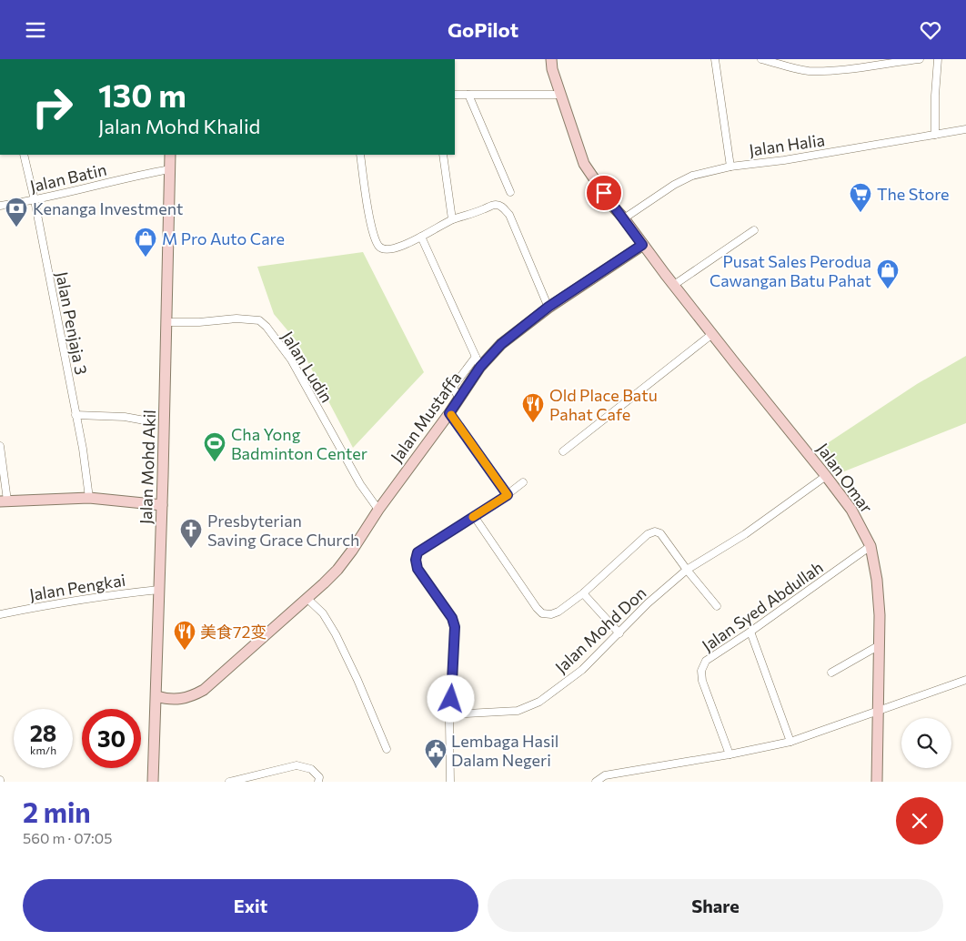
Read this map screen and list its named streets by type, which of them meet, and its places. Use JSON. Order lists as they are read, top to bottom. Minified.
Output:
{"streets":{"street":["Jalan Halia","Jalan Batin","Jalan Penjaja 3","Jalan Ludin","Jalan Mustaffa","Jalan Mohd Akil","Jalan Omar","Jalan Pengkai","Jalan Syed Abdullah","Jalan Mohd Don"]},"crossings":[["Jalan Batin","Jalan Penjaja 3"],["Jalan Batin","Jalan Mohd Akil"],["Jalan Ludin","Jalan Mustaffa"],["Jalan Ludin","Jalan Mohd Akil"],["Jalan Mustaffa","Jalan Mohd Akil"],["Jalan Mustaffa","Jalan Omar"],["Jalan Mohd Akil","Jalan Pengkai"],["Jalan Omar","Jalan Syed Abdullah"],["Jalan Omar","Jalan Mohd Don"]],"places":{"supermarket":["The Store"],"bank":["Kenanga Investment"],"shop":["M Pro Auto Care","Pusat Sales Perodua Cawangan Batu Pahat"],"restaurant":["Old Place Batu Pahat Cafe","美食72变"],"sports":["Cha Yong Badminton Center"],"church":["Presbyterian Saving Grace Church"],"public building":["Lembaga Hasil Dalam Negeri"]},"page":{"header":"GoPilot","turn":["130 m","Jalan Mohd Khalid"],"speed":"28 km/h","limit":"30","heading":["2 min","560 m · 07:05"],"buttons":["Exit","Share"]}}
